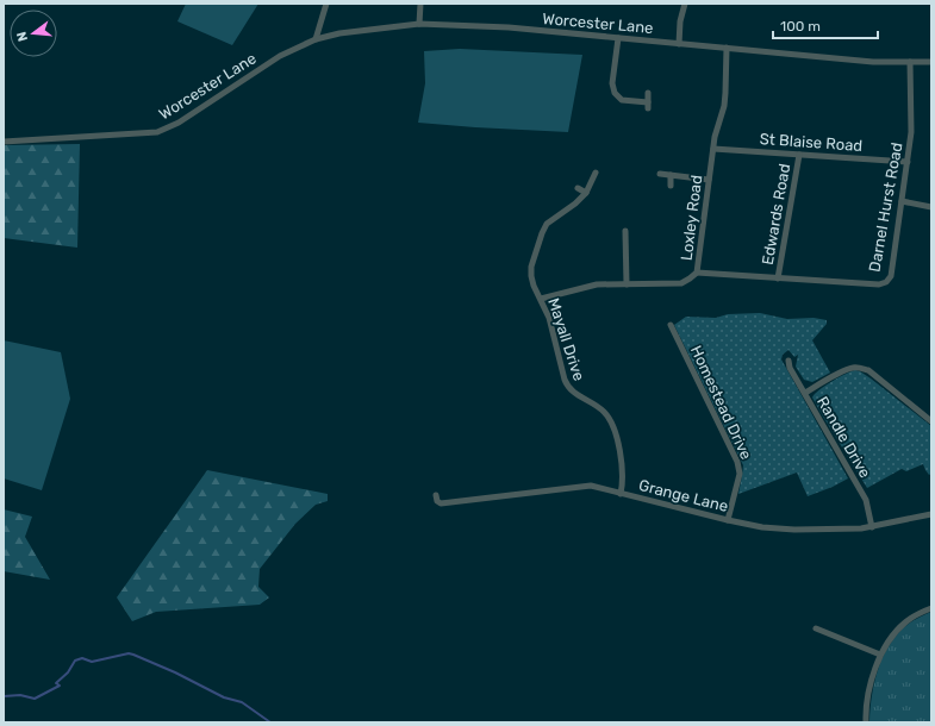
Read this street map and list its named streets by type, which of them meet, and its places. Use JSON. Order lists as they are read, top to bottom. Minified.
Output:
{"streets":{"street":["Worcester Lane","St Blaise Road","Darnel Hurst Road","Edwards Road","Loxley Road","Mayall Drive","Homestead Drive","Randle Drive","Grange Lane"]},"crossings":[["Worcester Lane","Darnel Hurst Road"],["Worcester Lane","Loxley Road"],["St Blaise Road","Darnel Hurst Road"],["St Blaise Road","Edwards Road"],["St Blaise Road","Loxley Road"],["Darnel Hurst Road","Edwards Road"],["Darnel Hurst Road","Loxley Road"],["Loxley Road","Mayall Drive"],["Mayall Drive","Grange Lane"],["Homestead Drive","Grange Lane"],["Randle Drive","Grange Lane"]],"scale_bar":"100 m","north":"left"}
